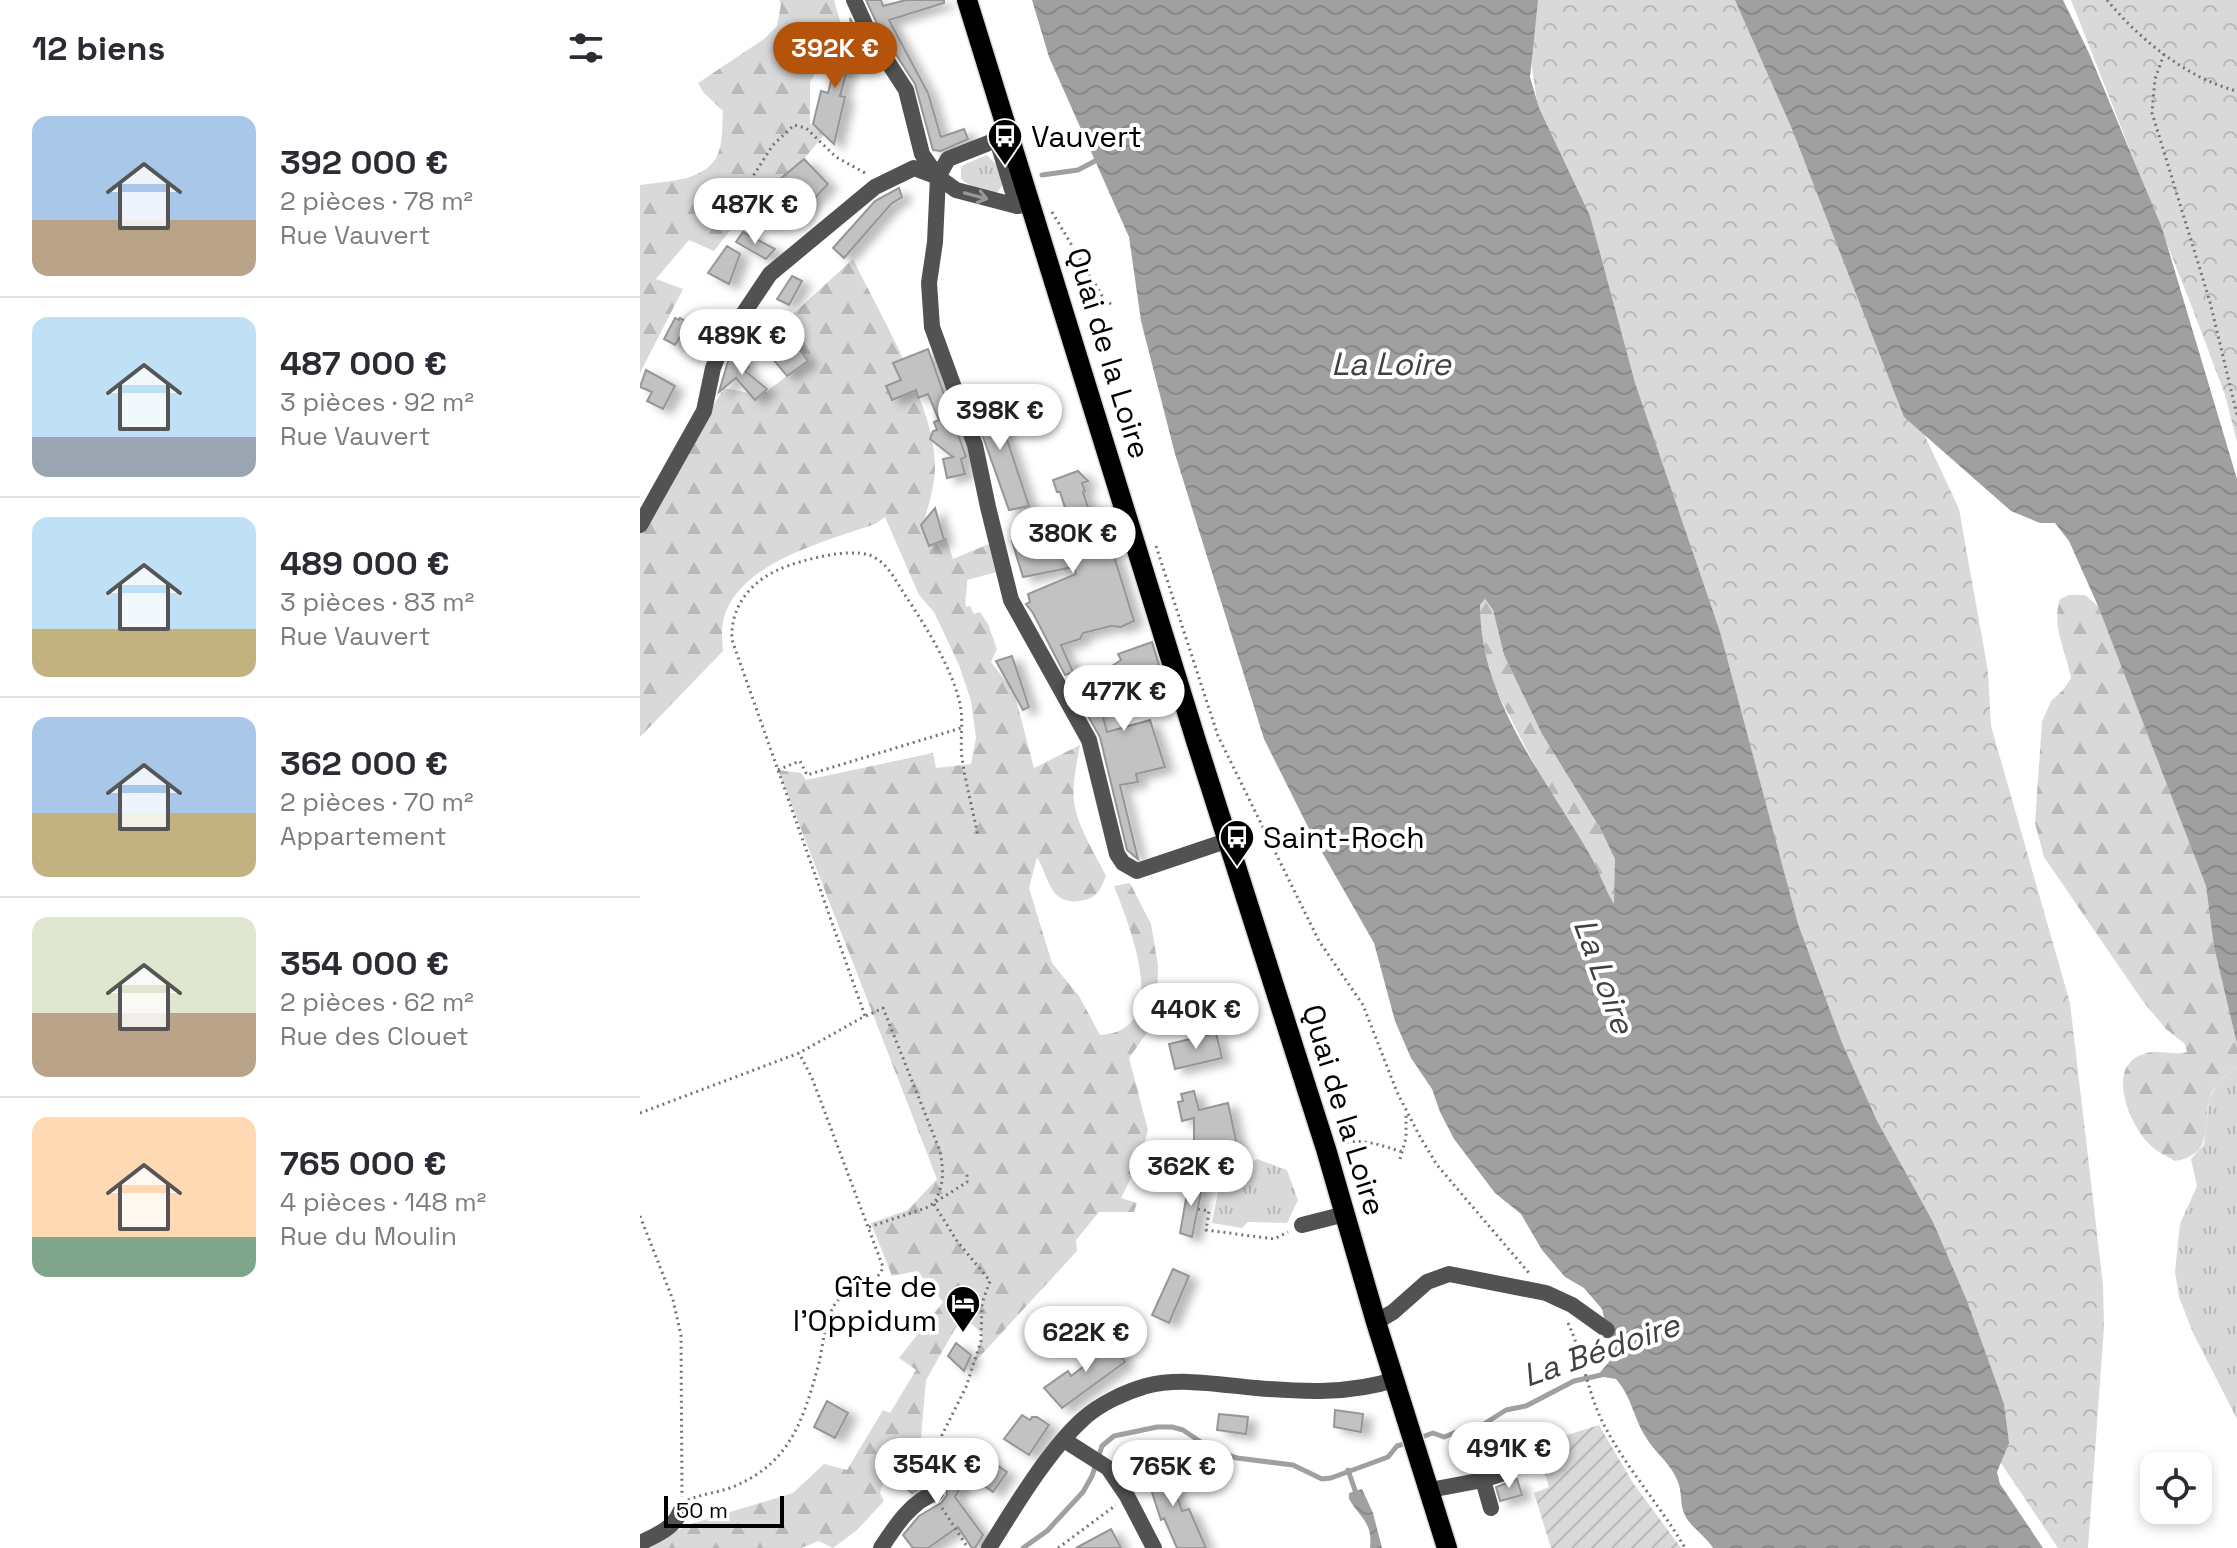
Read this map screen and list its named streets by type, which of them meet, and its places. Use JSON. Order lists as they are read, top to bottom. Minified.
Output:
{"streets":{"main road":["Quai de la Loire"]},"water":["La Loire","La Bédoire"],"places":{"bus stop":["Vauvert","Saint-Roch"],"hotel":["Gîte de l'Oppidum"]},"scale_bar":"50 m","page":{"heading":"12 biens","price":["392K €","487K €","489K €","398K €","380K €","477K €","440K €","362K €","622K €","491K €","354K €","765K €"],"list":[{"name":"392 000 €","note":"2 pièces · 78 m² · Rue Vauvert"},{"name":"487 000 €","note":"3 pièces · 92 m² · Rue Vauvert"},{"name":"489 000 €","note":"3 pièces · 83 m² · Rue Vauvert"},{"name":"362 000 €","note":"2 pièces · 70 m² · Appartement"},{"name":"354 000 €","note":"2 pièces · 62 m² · Rue des Clouet"},{"name":"765 000 €","note":"4 pièces · 148 m² · Rue du Moulin"}],"scale":"50 m"}}
